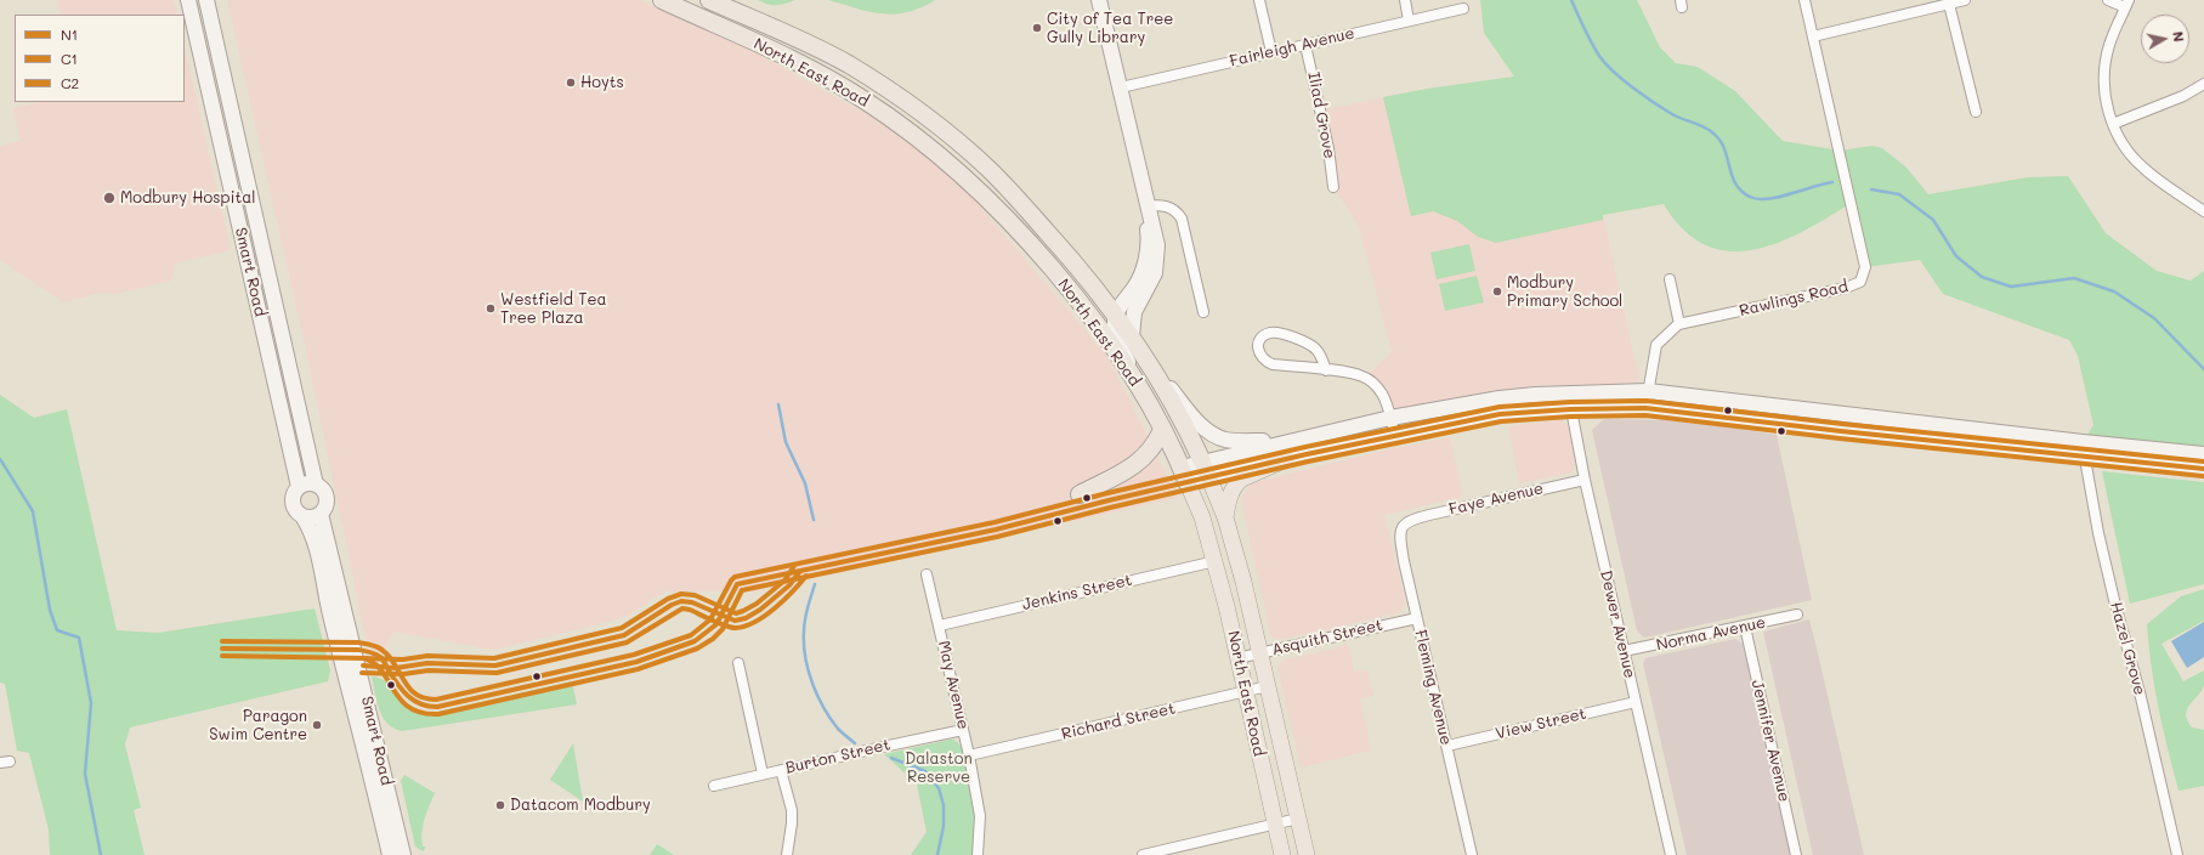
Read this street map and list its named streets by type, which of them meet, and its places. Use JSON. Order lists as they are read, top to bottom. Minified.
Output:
{"streets":{"highway":["North East Road"],"main road":["Smart Road"],"street":["Fairleigh Avenue","Iliad Grove","Rawlings Road","Faye Avenue","Jenkins Street","Dewer Avenue","Norma Avenue","Asquith Street","Hazel Grove","May Avenue","Fleming Avenue","Richard Street","View Street","Jennifer Avenue","Burton Street"]},"crossings":[["Fairleigh Avenue","Iliad Grove"],["North East Road","Jenkins Street"],["North East Road","Asquith Street"],["North East Road","Richard Street"],["Faye Avenue","Dewer Avenue"],["Faye Avenue","Fleming Avenue"],["Jenkins Street","May Avenue"],["Dewer Avenue","Norma Avenue"],["Dewer Avenue","View Street"],["Norma Avenue","Jennifer Avenue"],["Asquith Street","Fleming Avenue"],["May Avenue","Richard Street"],["May Avenue","Burton Street"],["Fleming Avenue","View Street"]],"parks":["Dalaston Reserve"],"places":["City of Tea Tree Gully Library","Hoyts","Modbury Hospital","Modbury Primary School","Westfield Tea Tree Plaza","Paragon Swim Centre","Datacom Modbury"],"lines":["transit line C2","transit line N1","transit line C1"],"legend":["N1","C1","C2"],"north":"right"}
